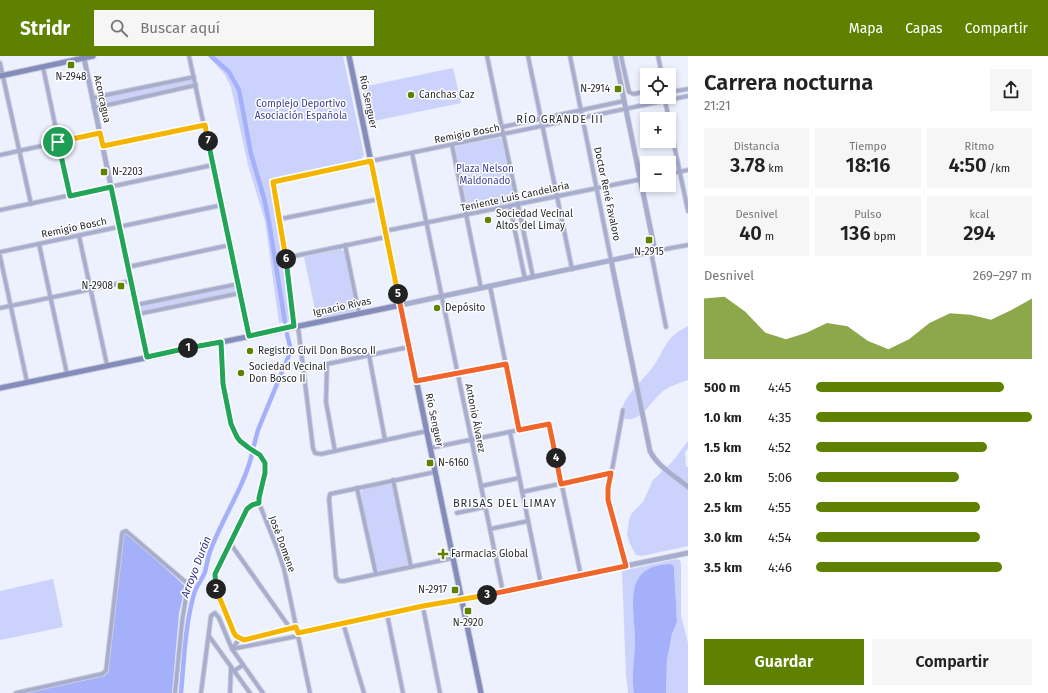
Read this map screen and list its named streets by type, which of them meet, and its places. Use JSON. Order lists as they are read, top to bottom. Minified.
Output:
{"streets":{"main road":["Río Senguer","Ignacio Rivas"],"street":["Aconcagua","Remigio Bosch","Doctor René Favaloro","Teniente Luis Candelaria","Antonio Álvarez","José Domene"]},"crossings":[["Aconcagua","Remigio Bosch"],["Aconcagua","Ignacio Rivas"],["Río Senguer","Remigio Bosch"],["Río Senguer","Teniente Luis Candelaria"],["Río Senguer","Ignacio Rivas"],["Remigio Bosch","Doctor René Favaloro"],["Remigio Bosch","Antonio Álvarez"],["Doctor René Favaloro","Teniente Luis Candelaria"],["Doctor René Favaloro","Ignacio Rivas"],["Teniente Luis Candelaria","Antonio Álvarez"],["Ignacio Rivas","Antonio Álvarez"]],"districts":["RÍO GRANDE III","BRISAS DEL LIMAY"],"water":["Arroyo Durán"],"parks":["Complejo Deportivo Asociación Española","Plaza Nelson Maldonado"],"places":{"transit":["N-2948","N-2914","N-2203","N-2915","N-2908","N-6160","N-2917","N-2920"],"other":["Canchas Caz","Sociedad Vecinal Altos del Limay","Depósito","Registro Civil Don Bosco II","Sociedad Vecinal Don Bosco II"],"health":["Farmacias Global"]},"page":{"header":"Stridr","search":"Buscar aquí","nav":["Mapa","Capas","Compartir"],"heading":["Carrera nocturna","21:21"],"map_buttons":["+","−"],"stats":[["Distancia","3.78 km"],["Tiempo","18:16"],["Ritmo","4:50 /km"],["Desnivel","40 m"],["Pulso","136 bpm"],["kcal","294"]],"pins":["7","6","5","1","4","2","3"],"chart":["Desnivel","269–297 m"],"list":[{"name":"500 m","note":"4:45"},{"name":"1.0 km","note":"4:35"},{"name":"1.5 km","note":"4:52"},{"name":"2.0 km","note":"5:06"},{"name":"2.5 km","note":"4:55"},{"name":"3.0 km","note":"4:54"},{"name":"3.5 km","note":"4:46"}],"buttons":["Guardar","Compartir"]}}
